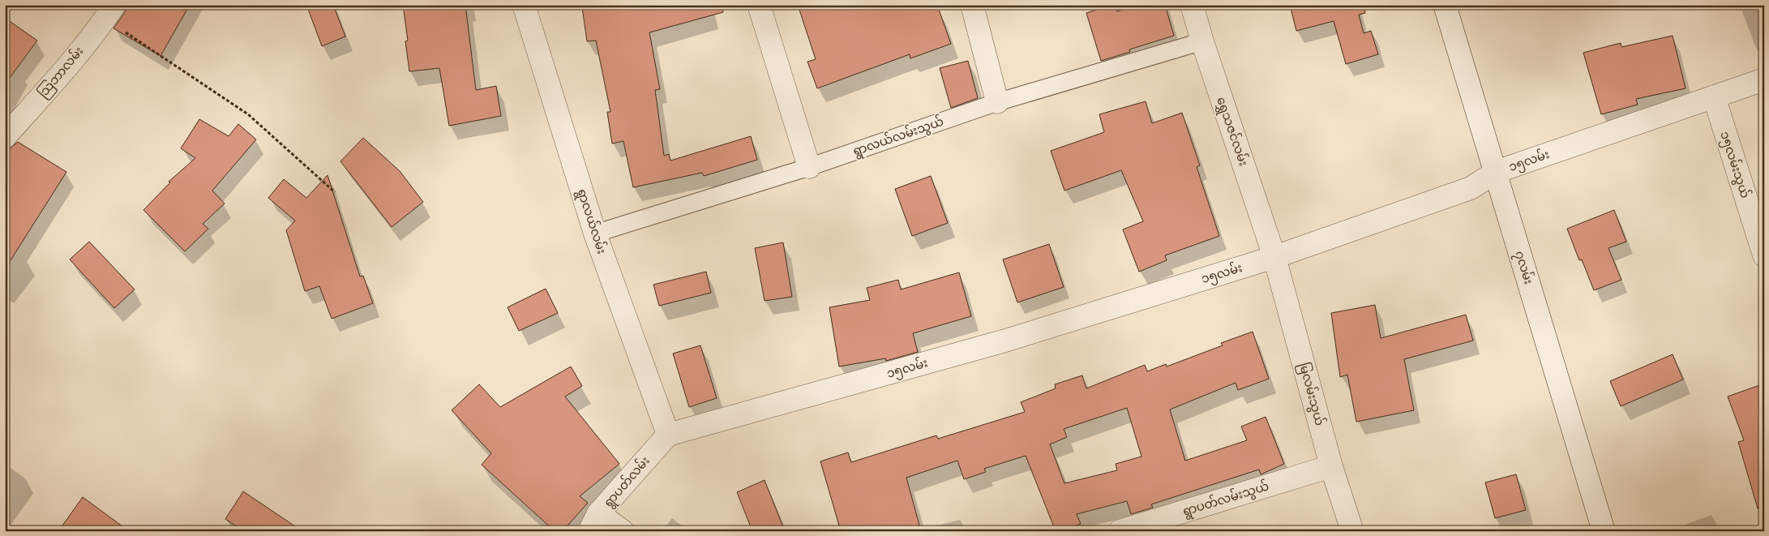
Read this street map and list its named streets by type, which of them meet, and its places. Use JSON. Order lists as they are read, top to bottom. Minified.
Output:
{"streets":{"street":["သြဘာလမ်း","ရွှေသဇင်လမ်း","၁၅လမ်း","၁၅လမ်းသွယ်","ရွာလယ်လမ်း","၇လမ်း","မြလမ်းသွယ်","ရွာပတ်လမ်း","ရွာပတ်လမ်းသွယ်"],"lane":["ရွာလယ်လမ်းသွယ်"]},"crossings":[["ရွှေသဇင်လမ်း","ရွာလယ်လမ်းသွယ်"],["ရွှေသဇင်လမ်း","၁၅လမ်း"],["ရွှေသဇင်လမ်း","မြလမ်းသွယ်"],["ရွာလယ်လမ်းသွယ်","ရွာလယ်လမ်း"],["၁၅လမ်း","၁၅လမ်းသွယ်"],["၁၅လမ်း","ရွာလယ်လမ်း"],["၁၅လမ်း","၇လမ်း"],["၁၅လမ်း","မြလမ်းသွယ်"],["၁၅လမ်း","ရွာပတ်လမ်း"],["ရွာလယ်လမ်း","ရွာပတ်လမ်း"],["မြလမ်းသွယ်","ရွာပတ်လမ်းသွယ်"]]}
